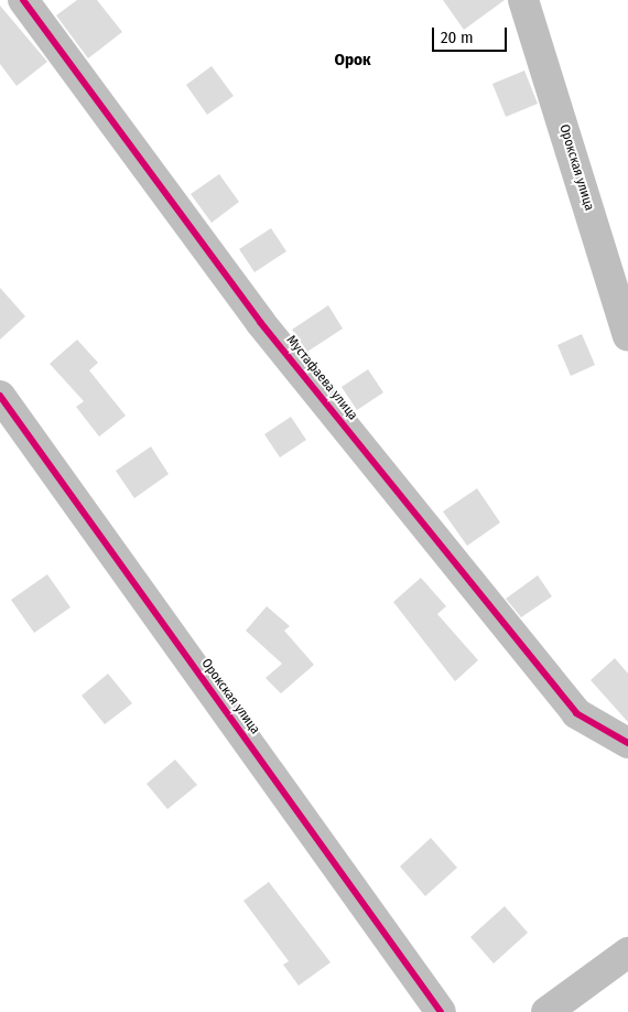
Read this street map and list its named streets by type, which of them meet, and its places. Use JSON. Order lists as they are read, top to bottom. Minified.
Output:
{"streets":{"street":["Орокская улица","Мустафаева улица"]},"districts":["Орок"],"scale_bar":"20 m"}
